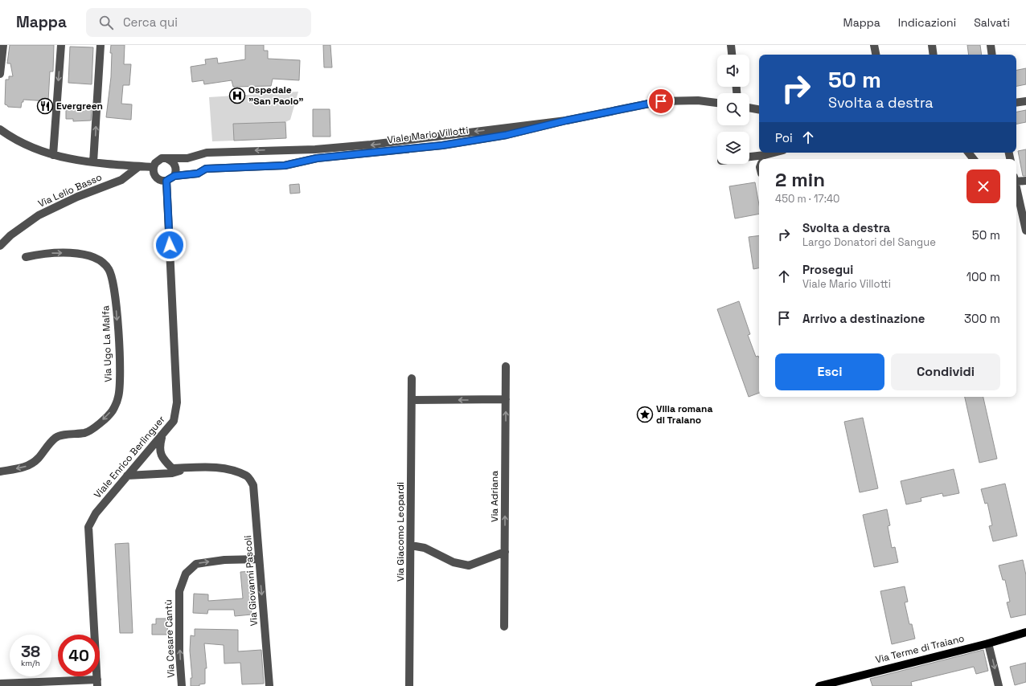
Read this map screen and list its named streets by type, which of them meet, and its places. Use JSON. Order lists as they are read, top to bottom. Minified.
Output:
{"streets":{"main road":["Via Terme di Traiano"],"street":["Viale Mario Villotti","Via Lelio Basso","Via Ugo La Malfa","Viale Enrico Berlinguer","Via Adriana","Via Giacomo Leopardi","Via Giovanni Pascoli","Via Cesare Cantù"]},"crossings":[["Viale Mario Villotti","Viale Enrico Berlinguer"],["Via Giovanni Pascoli","Via Cesare Cantù"]],"one_way":["Via Adriana","Via Giovanni Pascoli"],"places":{"hospital":["Ospedale \"San Paolo\""],"restaurant":["Evergreen"],"place":["Villa romana di Traiano"]},"page":{"header":"Mappa","search":"Cerca qui","nav":["Mappa","Indicazioni","Salvati"],"turn":["50 m","Svolta a destra"],"then":"Poi","heading":["2 min","450 m · 17:40"],"list":[{"name":"Svolta a destra","note":"Largo Donatori del Sangue","value":"50 m"},{"name":"Prosegui","note":"Viale Mario Villotti","value":"100 m"},{"name":"Arrivo a destinazione","value":"300 m"}],"buttons":["Esci","Condividi"],"speed":"38 km/h","limit":"40"}}
